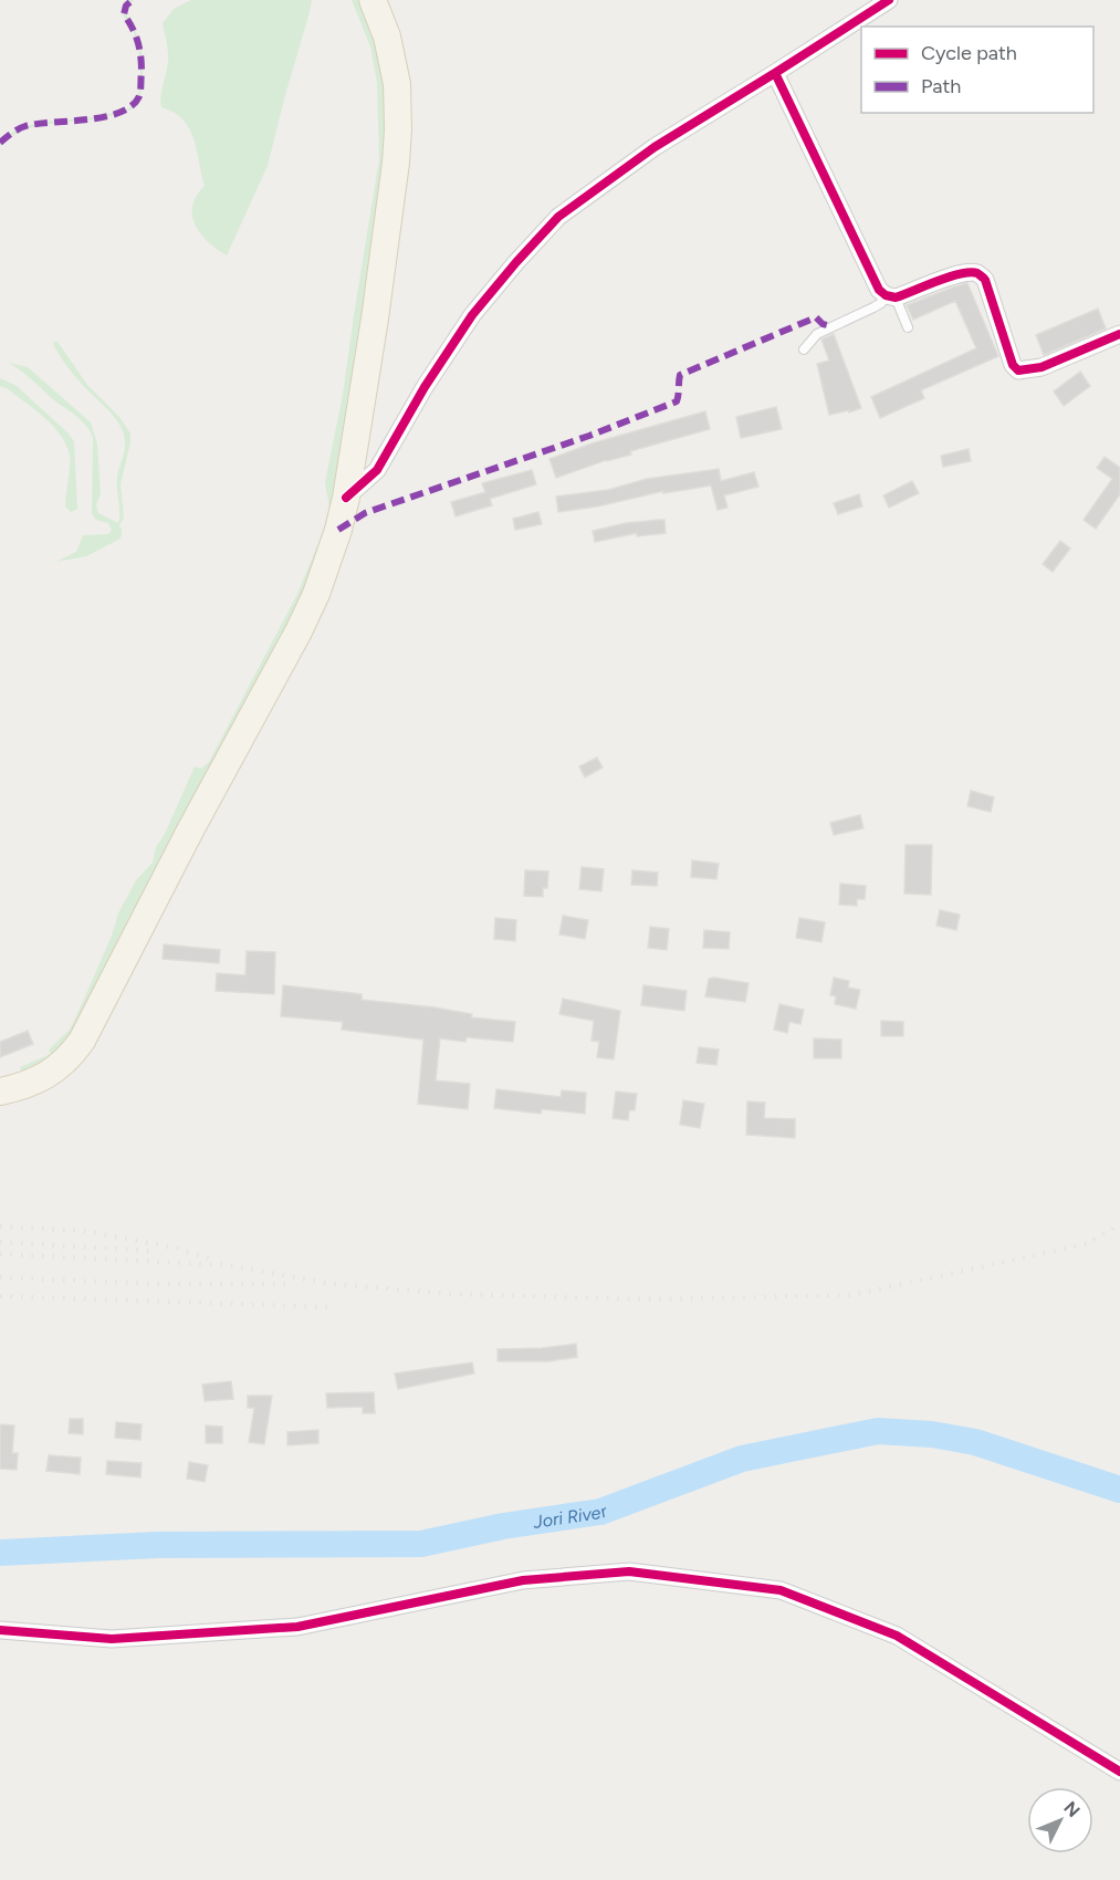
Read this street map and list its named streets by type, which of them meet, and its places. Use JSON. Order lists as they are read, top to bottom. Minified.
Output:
{"water":["Jori River"],"legend":["Cycle path","Path"],"north":"top right"}
